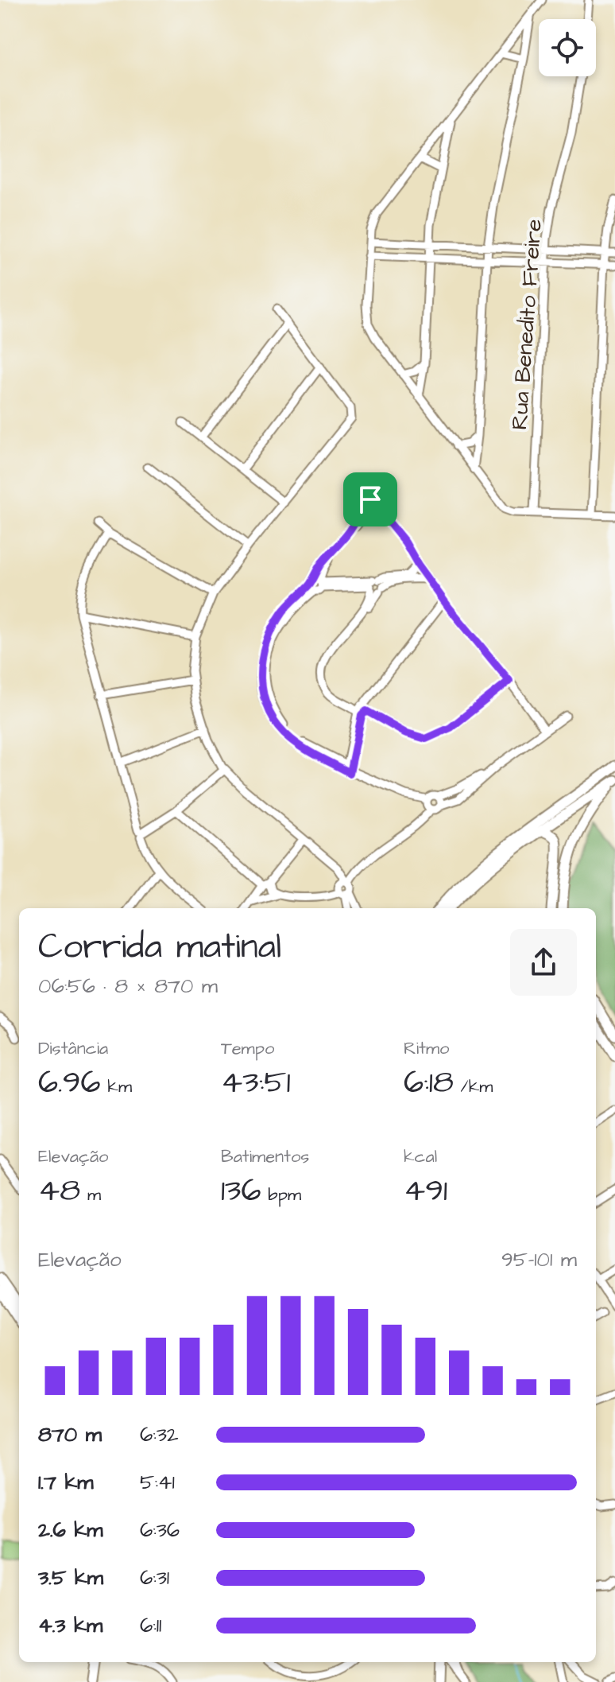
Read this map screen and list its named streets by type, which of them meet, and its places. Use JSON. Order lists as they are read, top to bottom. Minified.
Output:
{"streets":{"street":["Rua Benedito Freire"]},"page":{"heading":["Corrida matinal","06:56 · 8 × 870 m"],"stats":[["Distância","6.96 km"],["Tempo","43:51"],["Ritmo","6:18 /km"],["Elevação","48 m"],["Batimentos","136 bpm"],["kcal","491"]],"chart":["Elevação","95–101 m"],"list":[{"name":"870 m","note":"6:32"},{"name":"1.7 km","note":"5:41"},{"name":"2.6 km","note":"6:36"},{"name":"3.5 km","note":"6:31"},{"name":"4.3 km","note":"6:11"}]}}
